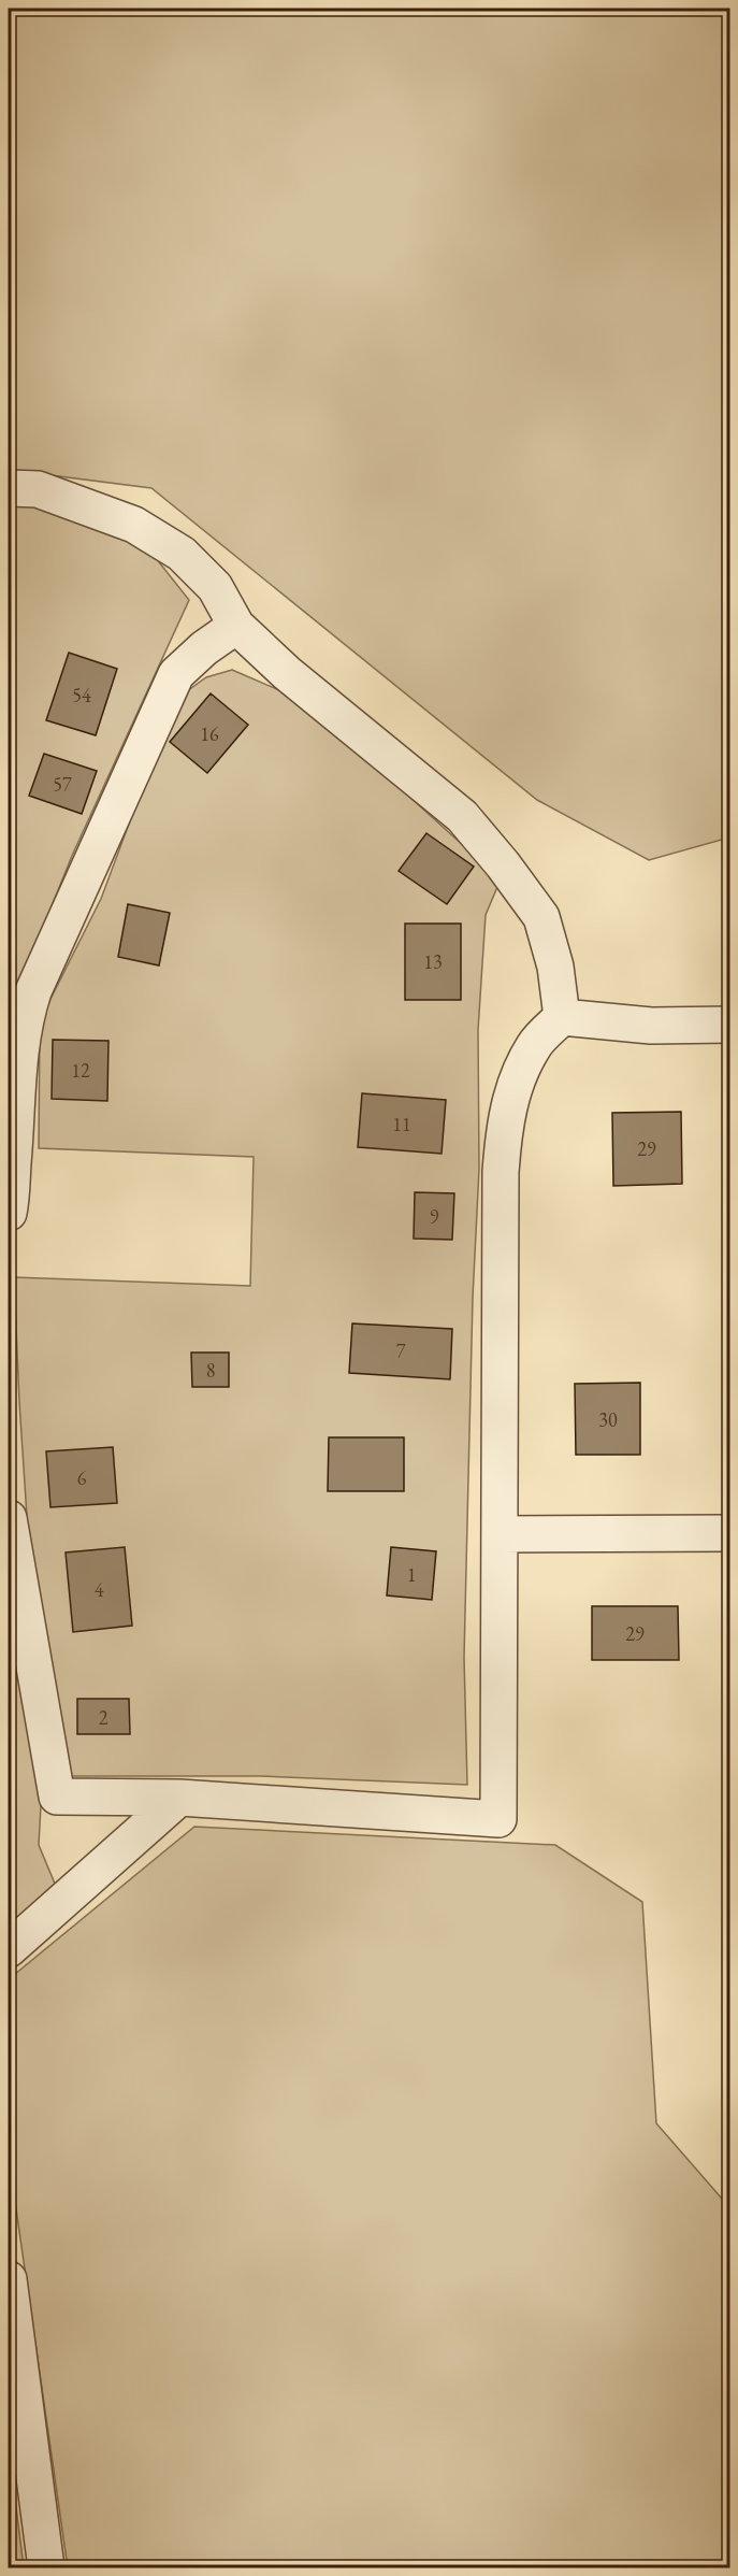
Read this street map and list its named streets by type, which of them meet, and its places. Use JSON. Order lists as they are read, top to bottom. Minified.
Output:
{"house_numbers":["54","16","57","13","12","11","29","9","7","8","30","6","1","4","29","2"]}
